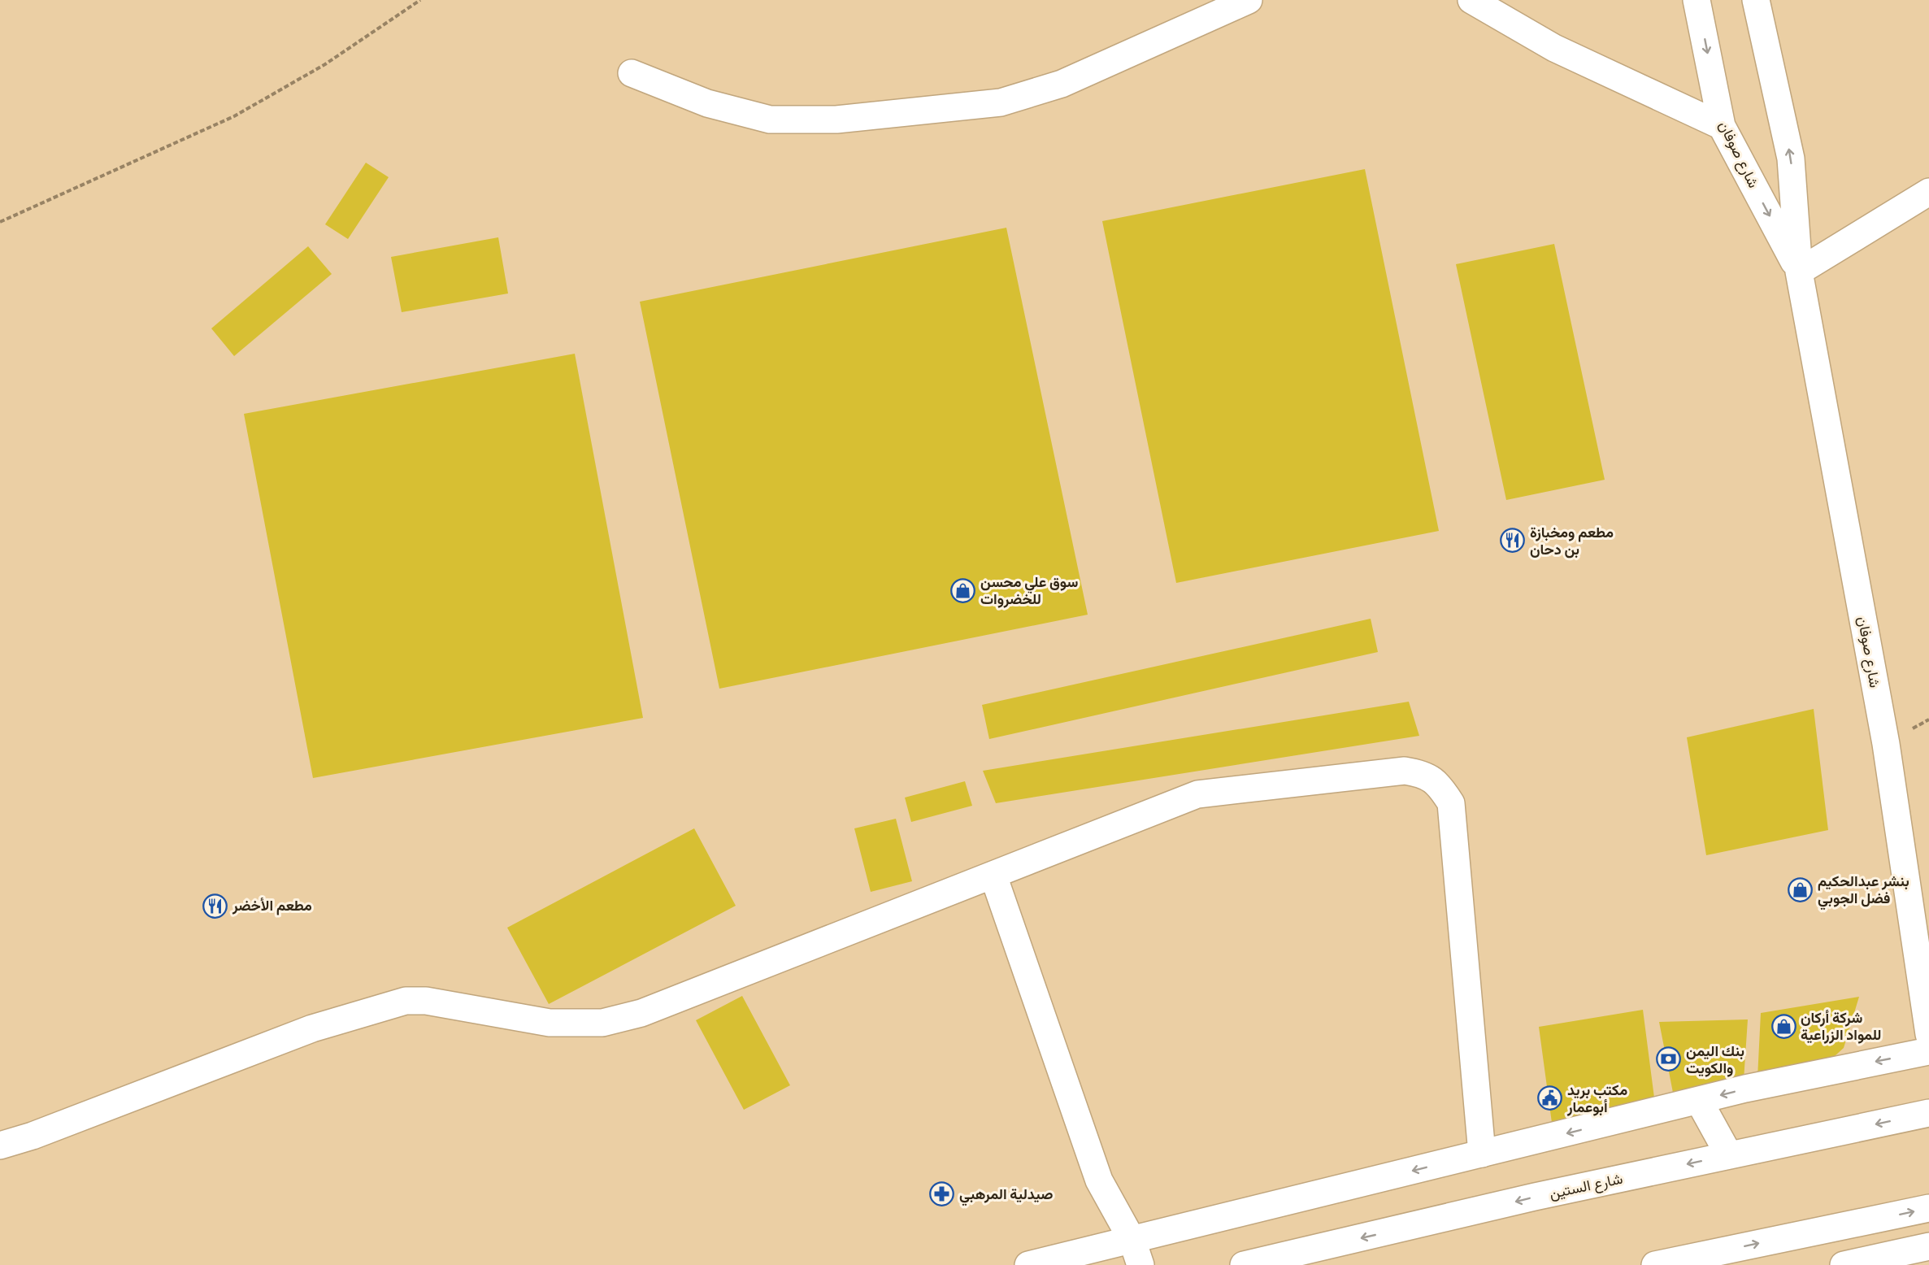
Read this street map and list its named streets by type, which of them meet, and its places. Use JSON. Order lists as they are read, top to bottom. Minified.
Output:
{"streets":{"main road":["شارع صوفان","شارع الستين"]},"places":{"restaurant":["مطعم ومخبازة بن دحان","مطعم الأخضر"],"shop":["سوق علي محسن للخضروات","بنشر عبدالحكيم فضل الجوبي","شركة أركان للمواد الزراعية"],"bank":["بنك اليمن والكويت"],"public building":["مكتب بريد أبوعمار"],"pharmacy":["صيدلية المرهبي"]}}
